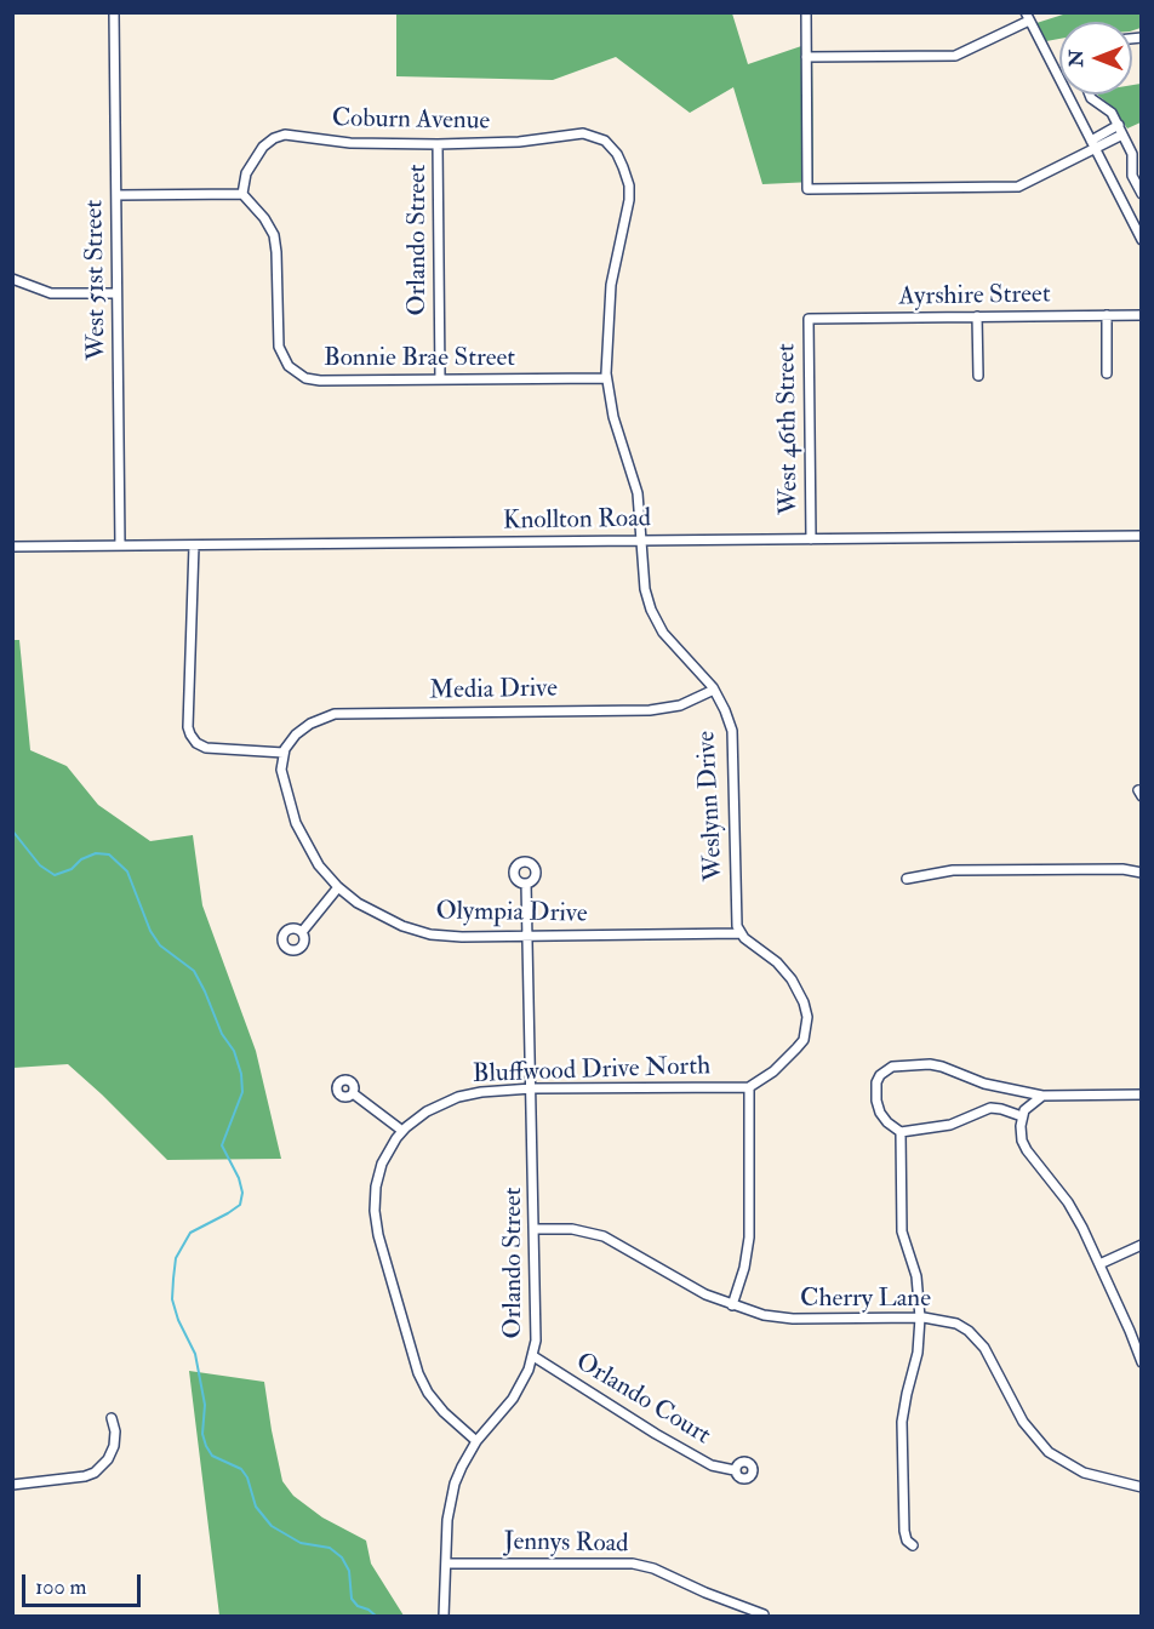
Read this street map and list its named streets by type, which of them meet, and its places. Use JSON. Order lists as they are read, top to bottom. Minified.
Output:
{"streets":{"street":["Coburn Avenue","Orlando Street","West 51st Street","Ayrshire Street","Bonnie Brae Street","West 46th Street","Knollton Road","Media Drive","Weslynn Drive","Olympia Drive","Bluffwood Drive North","Cherry Lane","Orlando Court","Jennys Road"]},"crossings":[["Coburn Avenue","Orlando Street"],["Coburn Avenue","Bonnie Brae Street"],["Coburn Avenue","Weslynn Drive"],["Orlando Street","Bonnie Brae Street"],["Orlando Street","Olympia Drive"],["Orlando Street","Bluffwood Drive North"],["Orlando Street","Cherry Lane"],["Orlando Street","Orlando Court"],["Orlando Street","Jennys Road"],["West 51st Street","Knollton Road"],["Ayrshire Street","West 46th Street"],["Bonnie Brae Street","Weslynn Drive"],["West 46th Street","Knollton Road"],["Knollton Road","Weslynn Drive"],["Media Drive","Weslynn Drive"],["Media Drive","Olympia Drive"],["Weslynn Drive","Olympia Drive"]],"scale_bar":"100 m","north":"left"}
